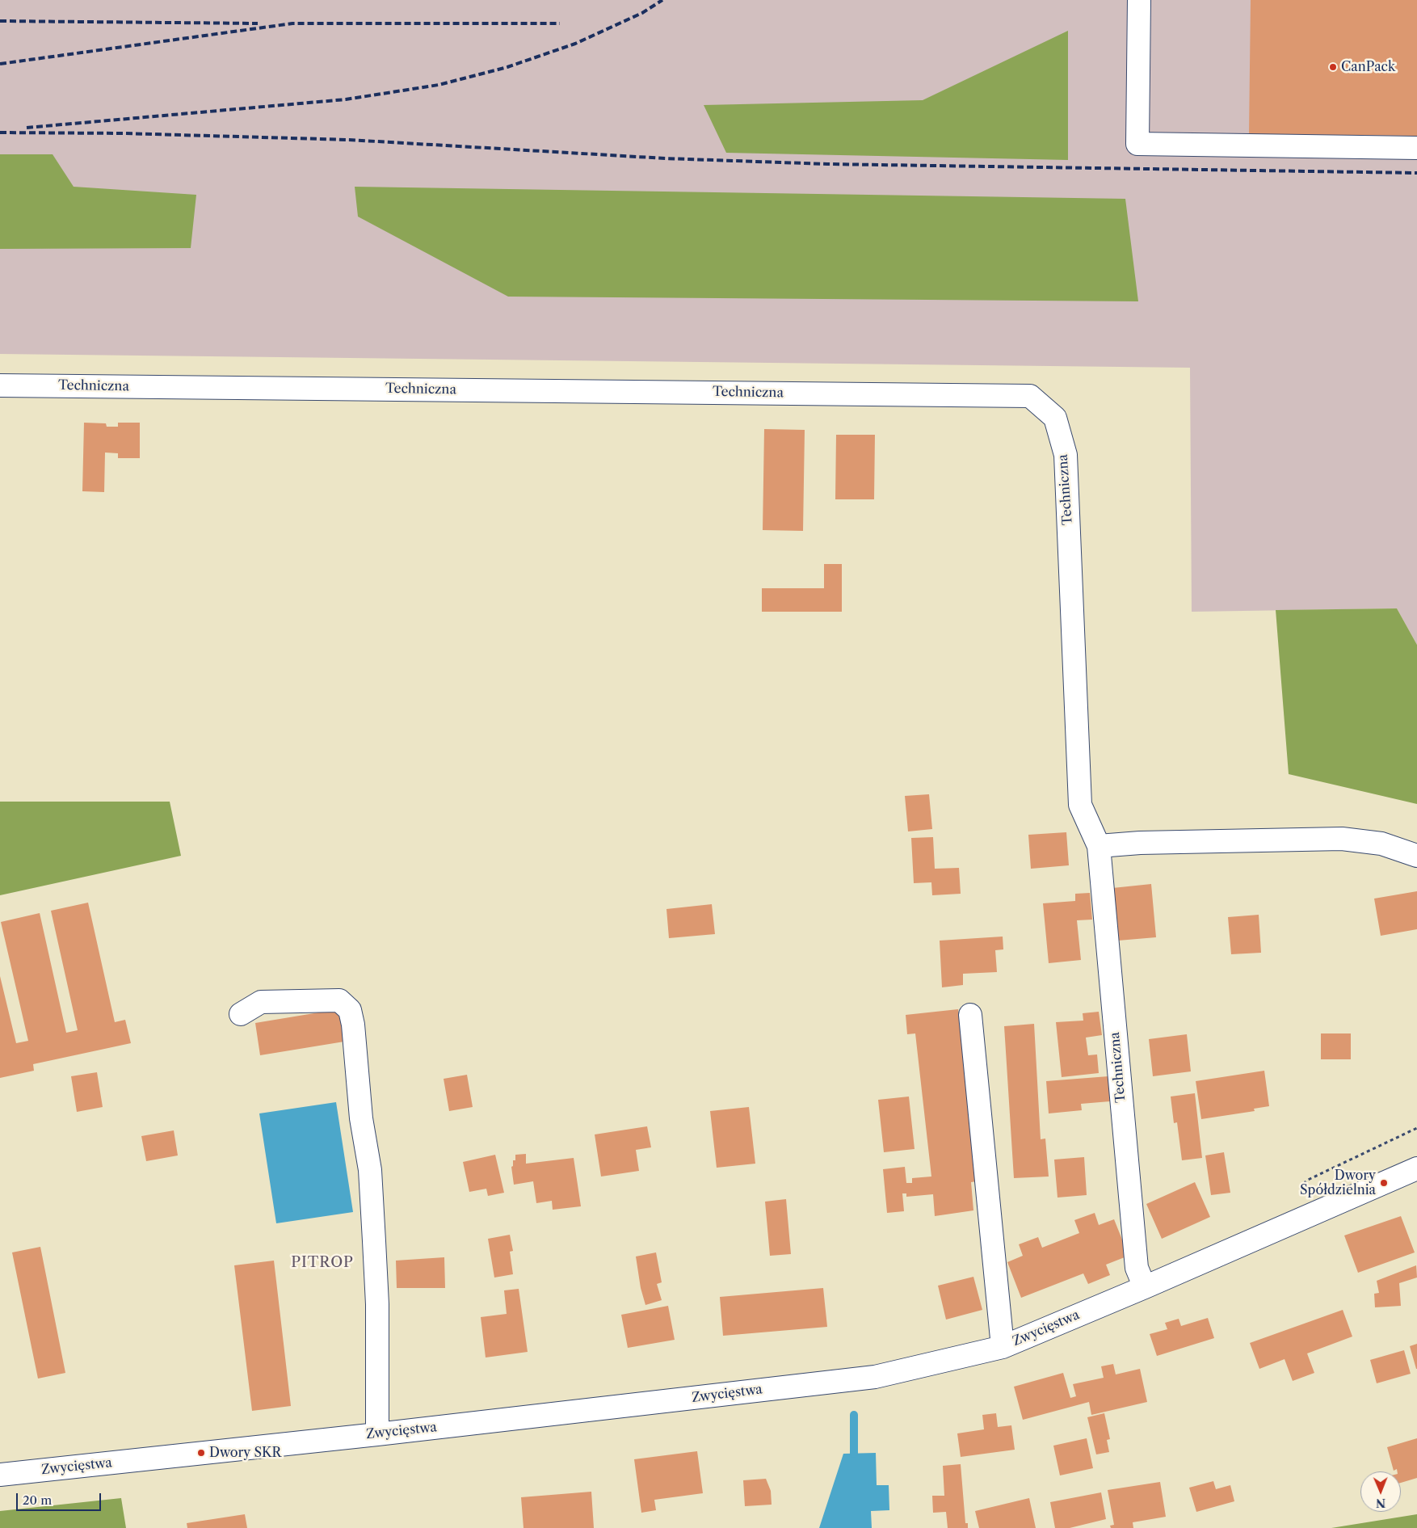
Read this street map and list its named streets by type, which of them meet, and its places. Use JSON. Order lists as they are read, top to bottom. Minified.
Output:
{"streets":{"street":["Techniczna","Zwycięstwa"]},"crossings":[["Techniczna","Zwycięstwa"]],"districts":["PITROP"],"places":["CanPack","Dwory Spółdzielnia","Dwory SKR"],"scale_bar":"20 m","north":"bottom"}
